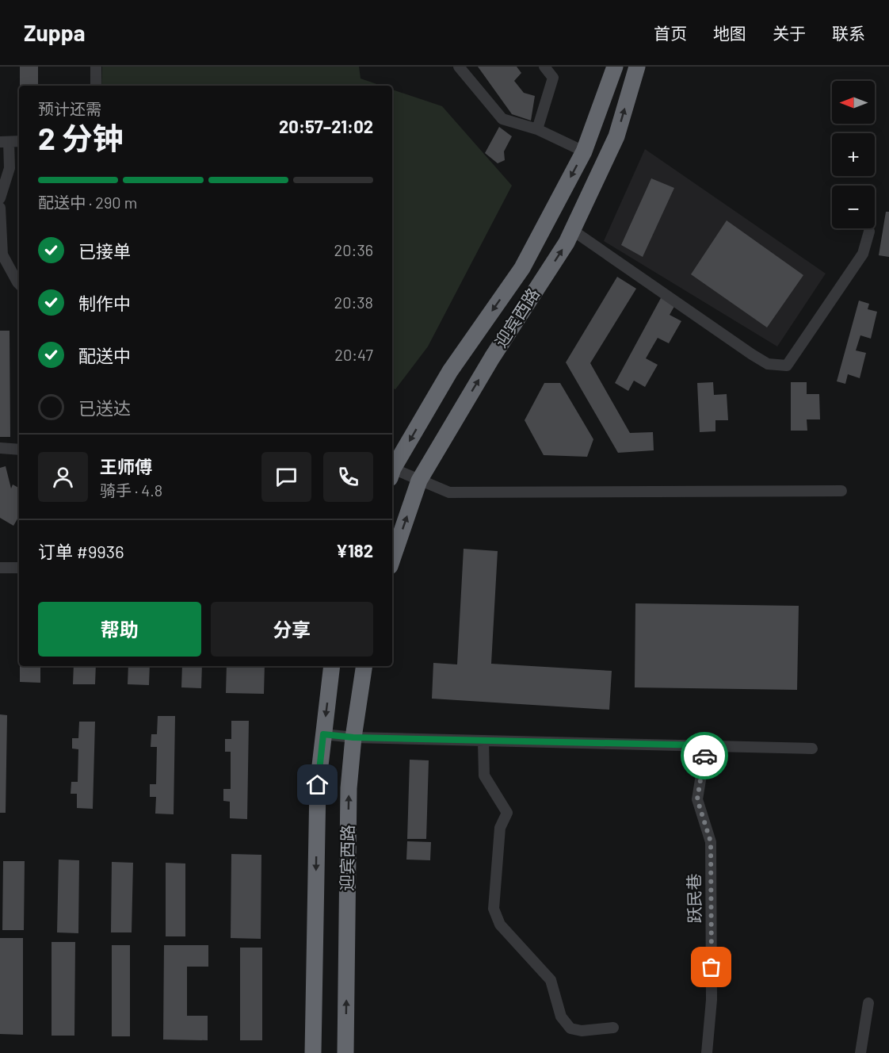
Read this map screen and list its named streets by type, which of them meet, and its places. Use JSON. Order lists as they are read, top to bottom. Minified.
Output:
{"streets":{"highway":["迎宾西路"],"street":["跃民巷"]},"north":"left","page":{"header":"Zuppa","nav":["首页","地图","关于","联系"],"map_buttons":["+","−"],"heading":["2 分钟","预计还需","20:57–21:02"],"panel":["王师傅","骑手 · 4.8","订单 #9936","¥182"],"bar":"配送中 · 290 m","list":[["已接单","20:36"],["制作中","20:38"],["配送中","20:47"],"已送达"],"buttons":["帮助","分享"]}}
